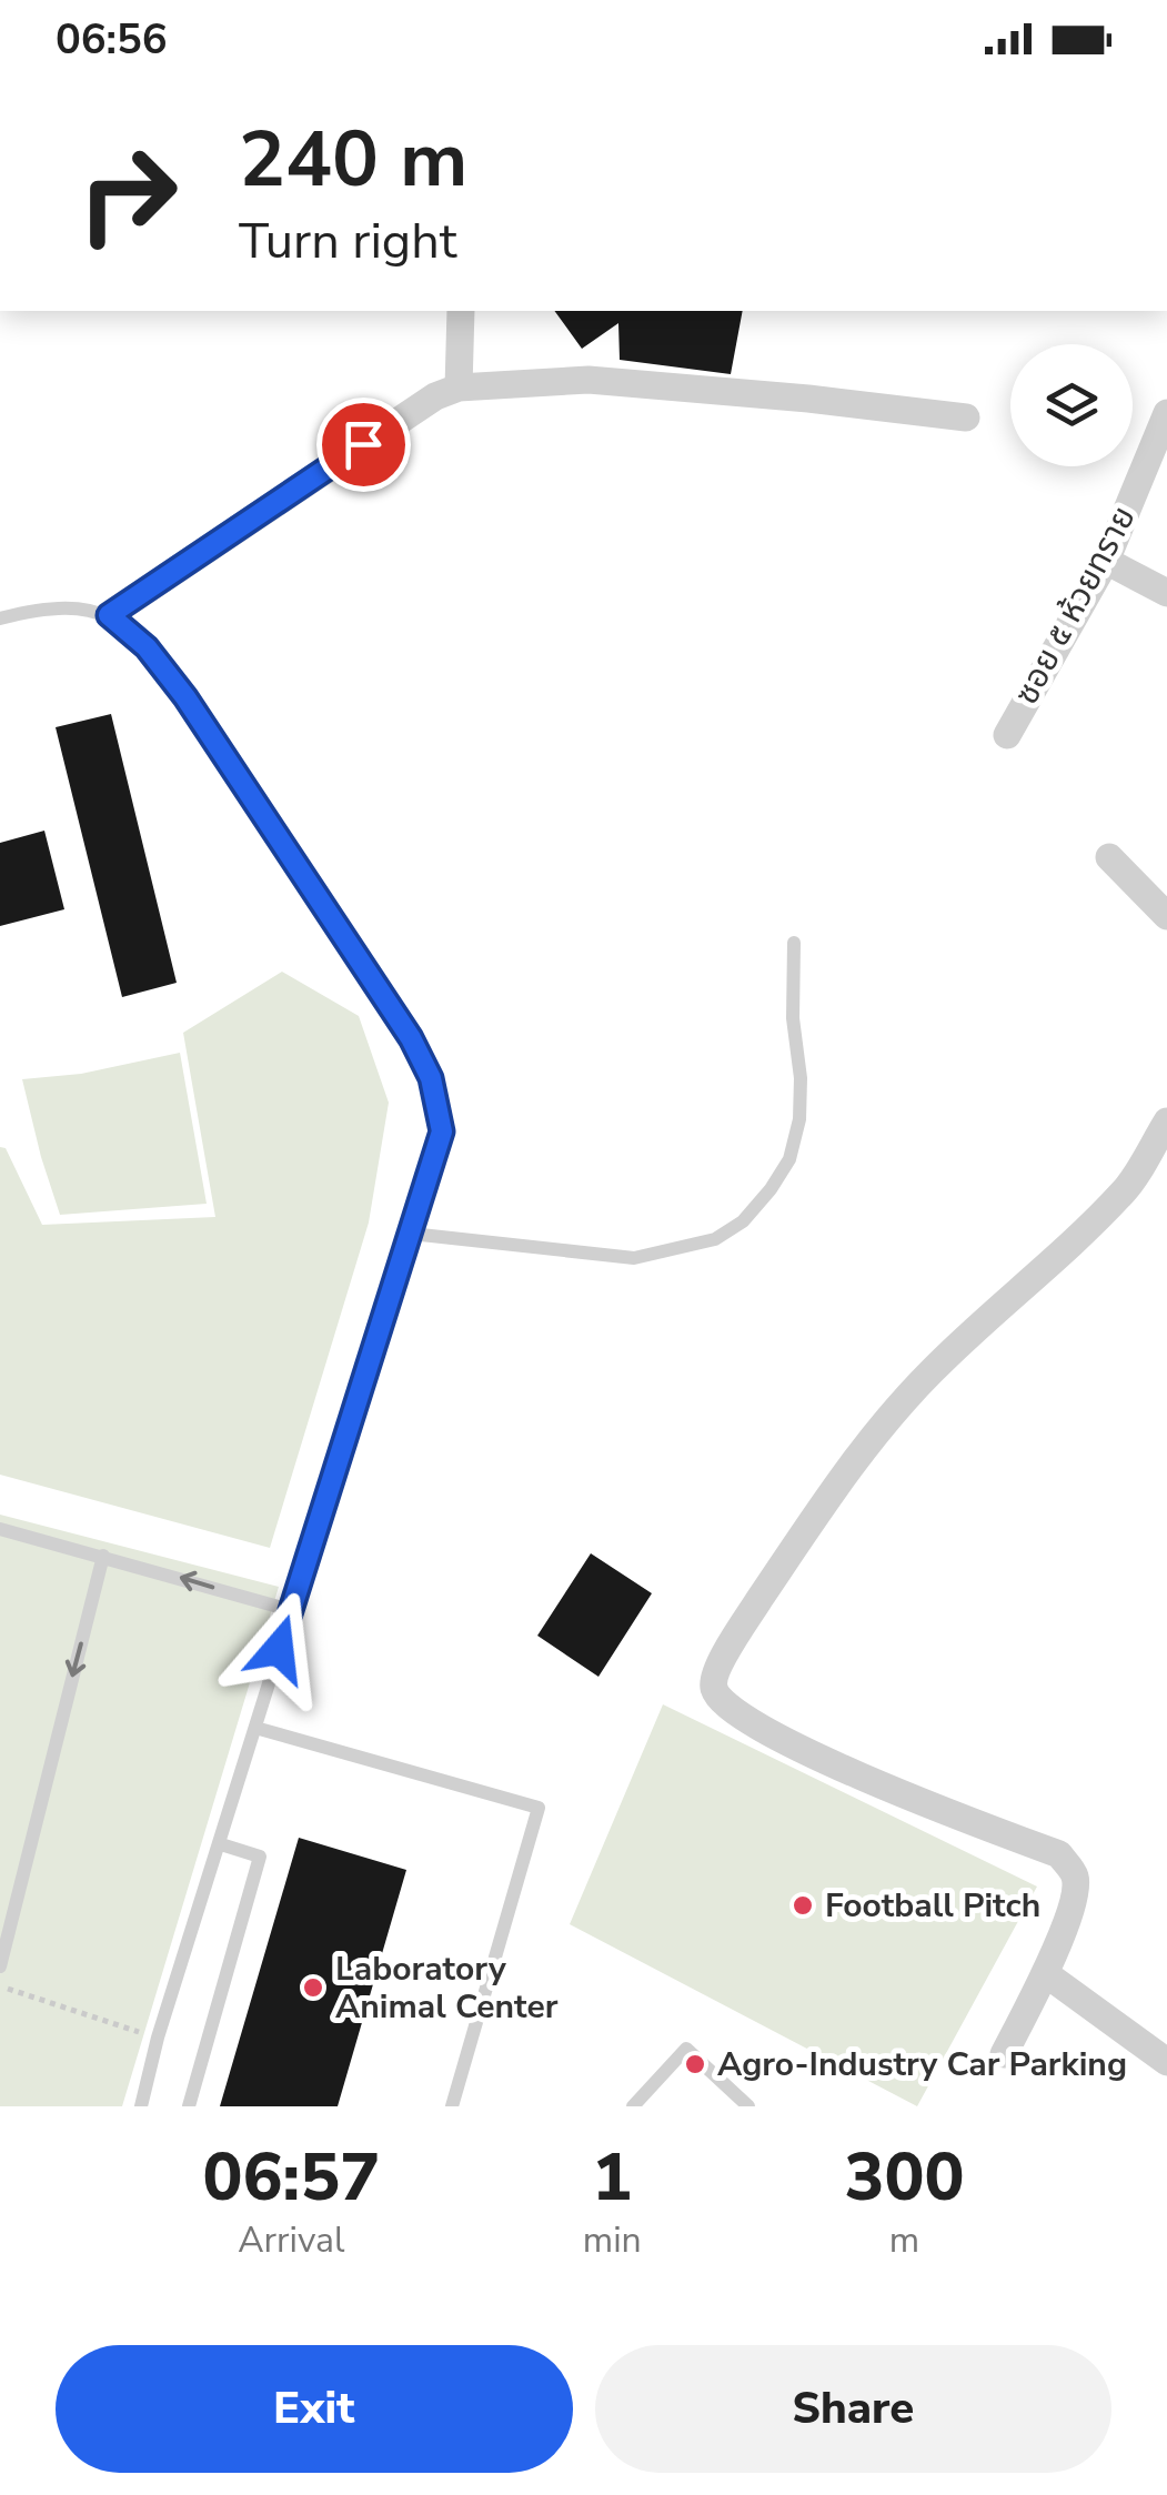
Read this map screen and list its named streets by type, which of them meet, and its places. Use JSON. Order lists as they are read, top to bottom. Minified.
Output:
{"streets":{"street":["ซอย ๕ ห้วยทราย"]},"places":["Football Pitch","Laboratory Animal Center","Agro-Industry Car Parking"],"page":{"status":"06:56","turn":["240 m","Turn right"],"eta":["06:57","Arrival","1","min","300","m"],"buttons":["Exit","Share"]}}
